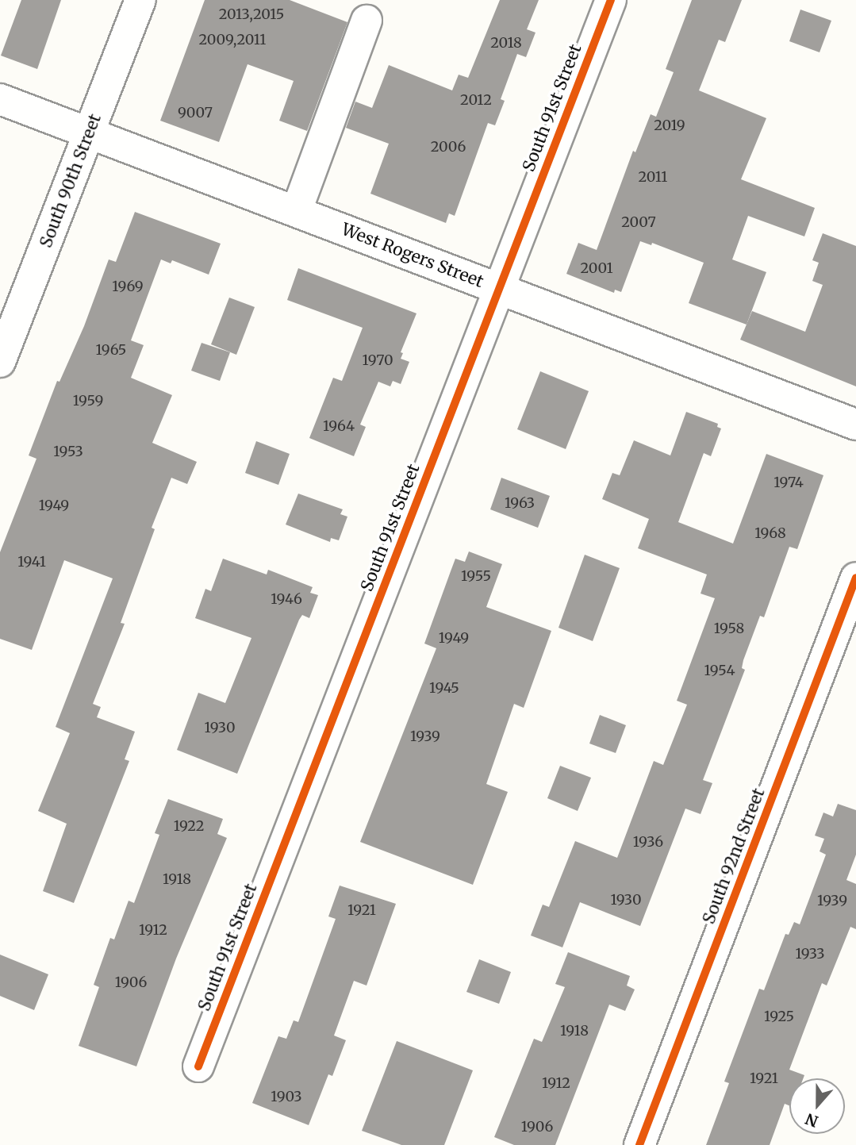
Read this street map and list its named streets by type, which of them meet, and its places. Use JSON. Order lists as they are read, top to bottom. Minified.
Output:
{"streets":{"street":["South 91st Street","South 90th Street","West Rogers Street","South 92nd Street"]},"crossings":[["South 91st Street","West Rogers Street"],["South 90th Street","West Rogers Street"]],"house_numbers":["2013,2015","2009,2011","2018","2012","9007","2019","2006","2011","2007","2001","1969","1965","1970","1959","1964","1953","1974","1963","1949","1968","1941","1955","1946","1958","1949","1954","1945","1930","1939","1922","1936","1918","1930","1939","1921","1912","1933","1906","1925","1918","1921","1912","1903","1906"],"north":"bottom"}
